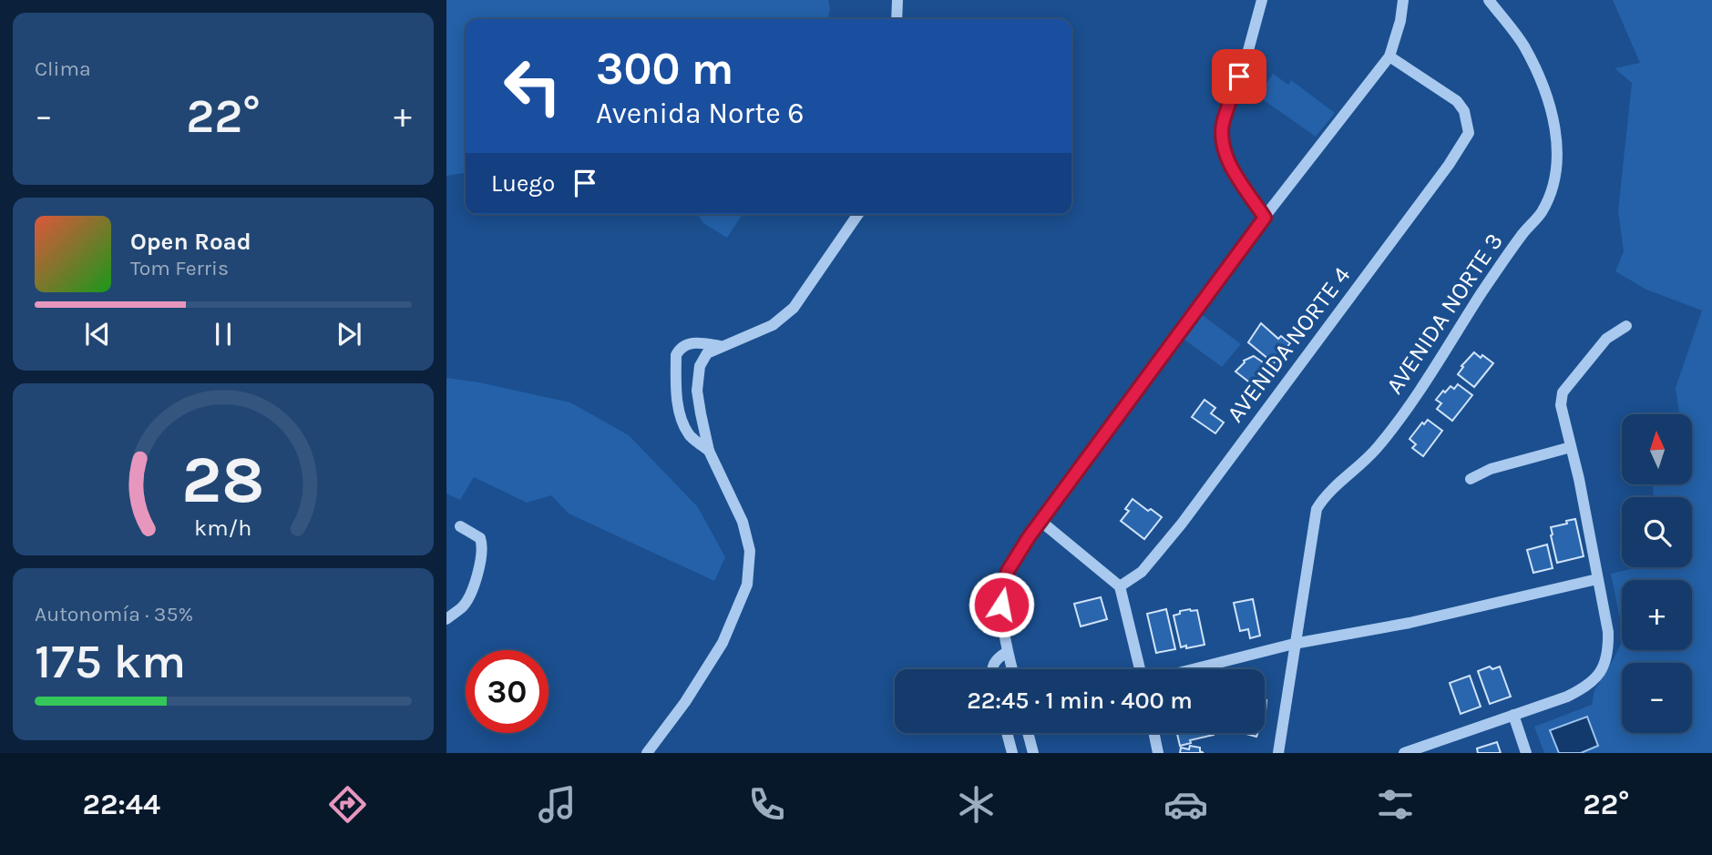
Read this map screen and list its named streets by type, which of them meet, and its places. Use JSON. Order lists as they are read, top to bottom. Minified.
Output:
{"streets":{"street":["AVENIDA NORTE 3","AVENIDA NORTE 4"]},"north":"top","page":{"tile":["Clima",["Autonomía · 35%","175 km"]],"turn":["300 m","Avenida Norte 6"],"heat":["−","22°","+"],"then":"Luego","song":["Open Road","Tom Ferris"],"map_buttons":["+","−"],"limit":"30","trip":"22:45 · 1 min · 400 m","tabs":["22:44","22°"],"gauge":["28","km/h"]}}
